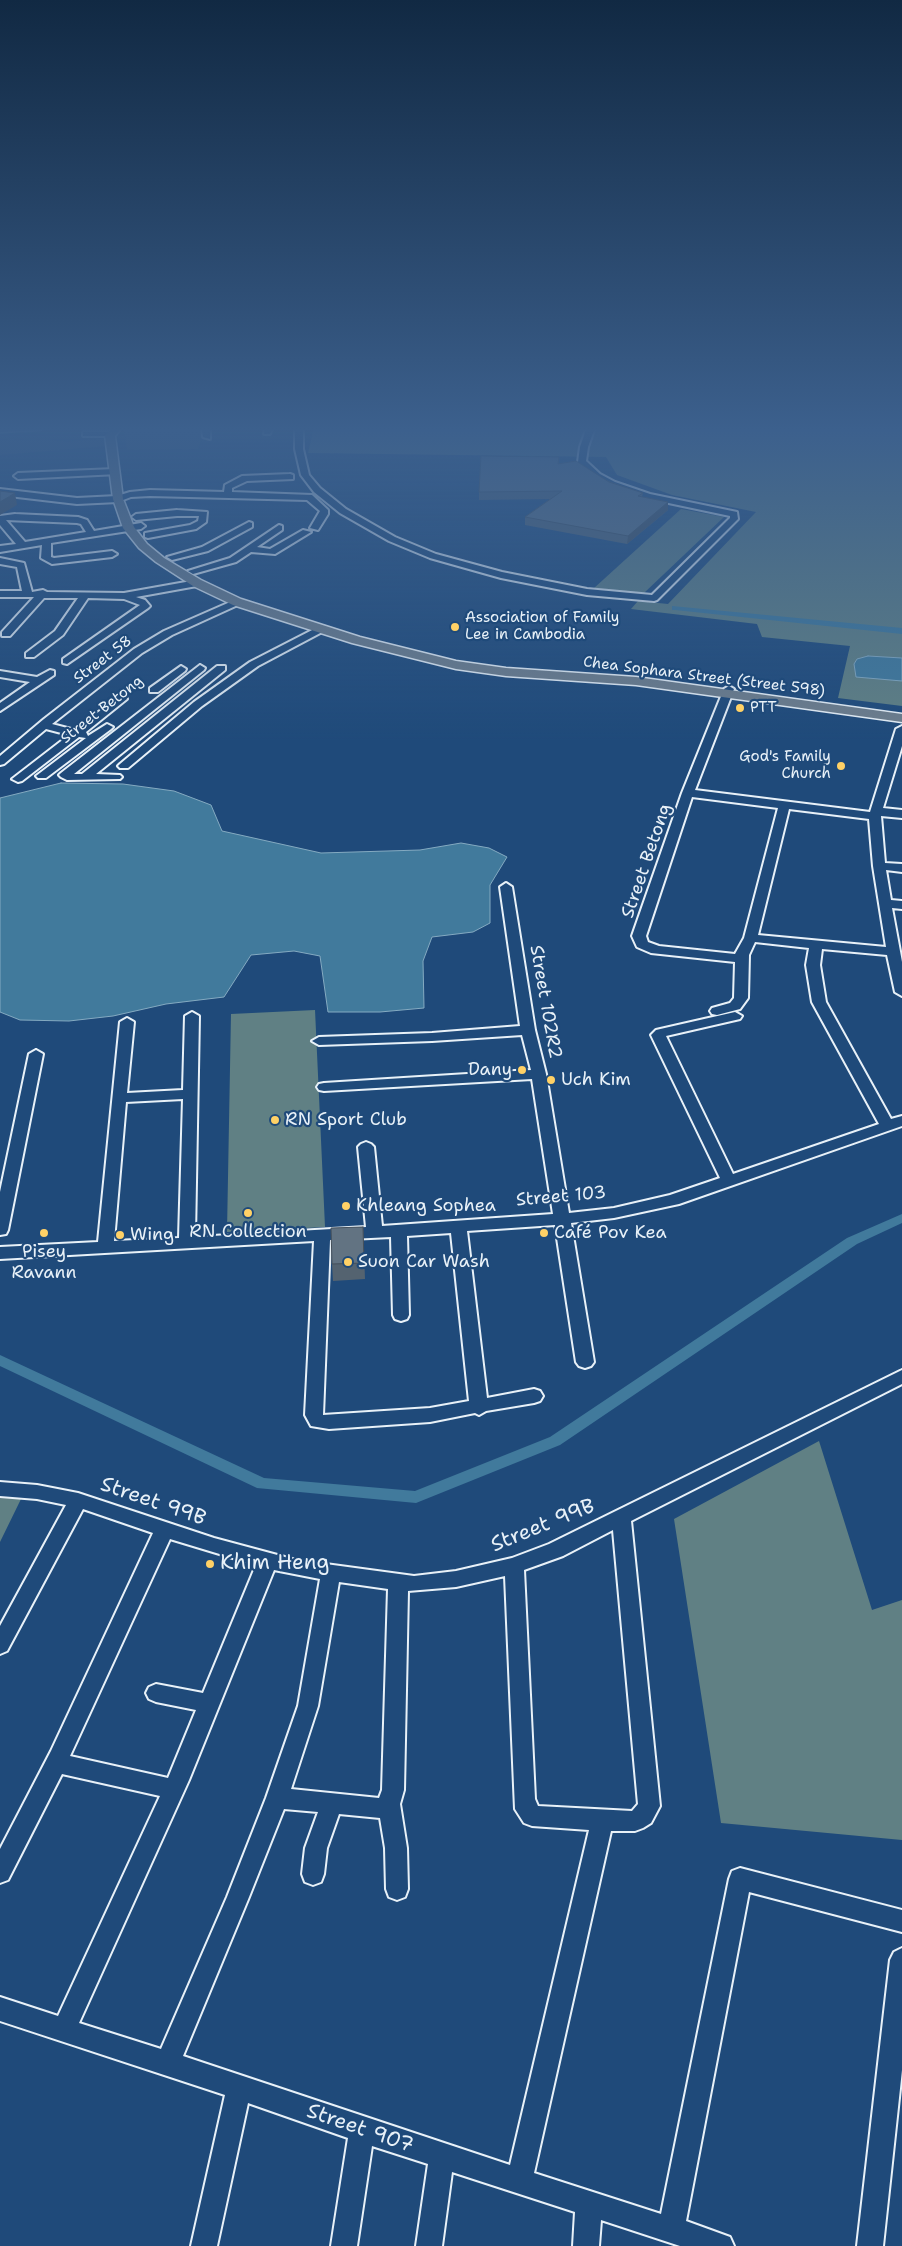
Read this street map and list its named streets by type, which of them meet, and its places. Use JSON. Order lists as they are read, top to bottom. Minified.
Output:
{"streets":{"main road":["Chea Sophara Street (Street 598)"],"street":["Street 58","Street Betong","Street 102R2","Street 103","Street 99B","Street 907"]},"crossings":[["Street 58","Chea Sophara Street (Street 598)"],["Chea Sophara Street (Street 598)","Street Betong"],["Street 102R2","Street 103"]],"places":["Association of Family Lee in Cambodia","PTT","God's Family Church","Dany","Uch Kim","RN Sport Club","Khleang Sophea","RN Collection","Pisey Ravann","Café Pov Kea","Wing","Suon Car Wash","Khim Heng"]}
